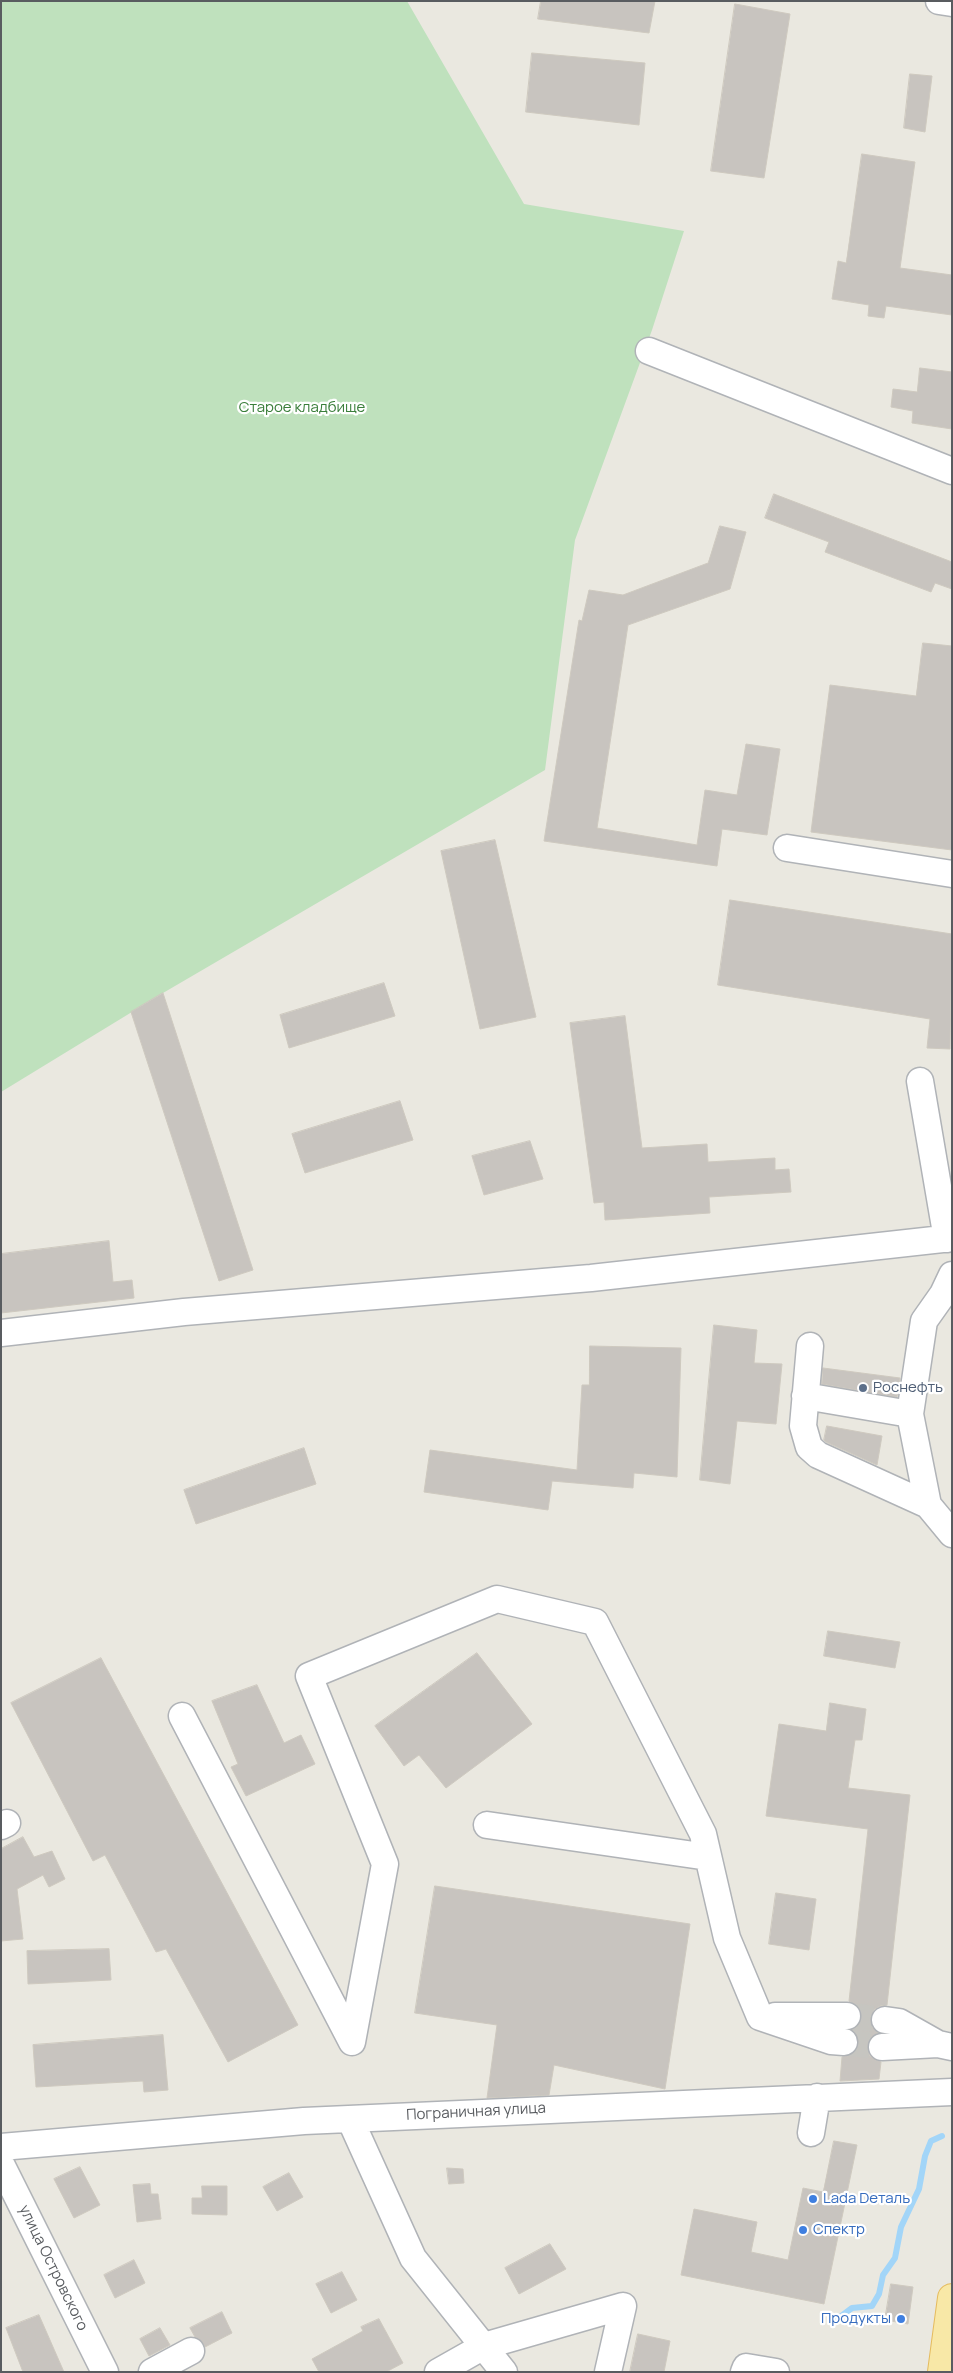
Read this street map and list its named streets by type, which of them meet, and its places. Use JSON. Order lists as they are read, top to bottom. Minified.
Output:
{"streets":{"street":["Пограничная улица","улица Островского"]},"parks":["Старое кладбище"],"places":["Роснефть","Lada Dеталь","Спектр","Продукты"]}
